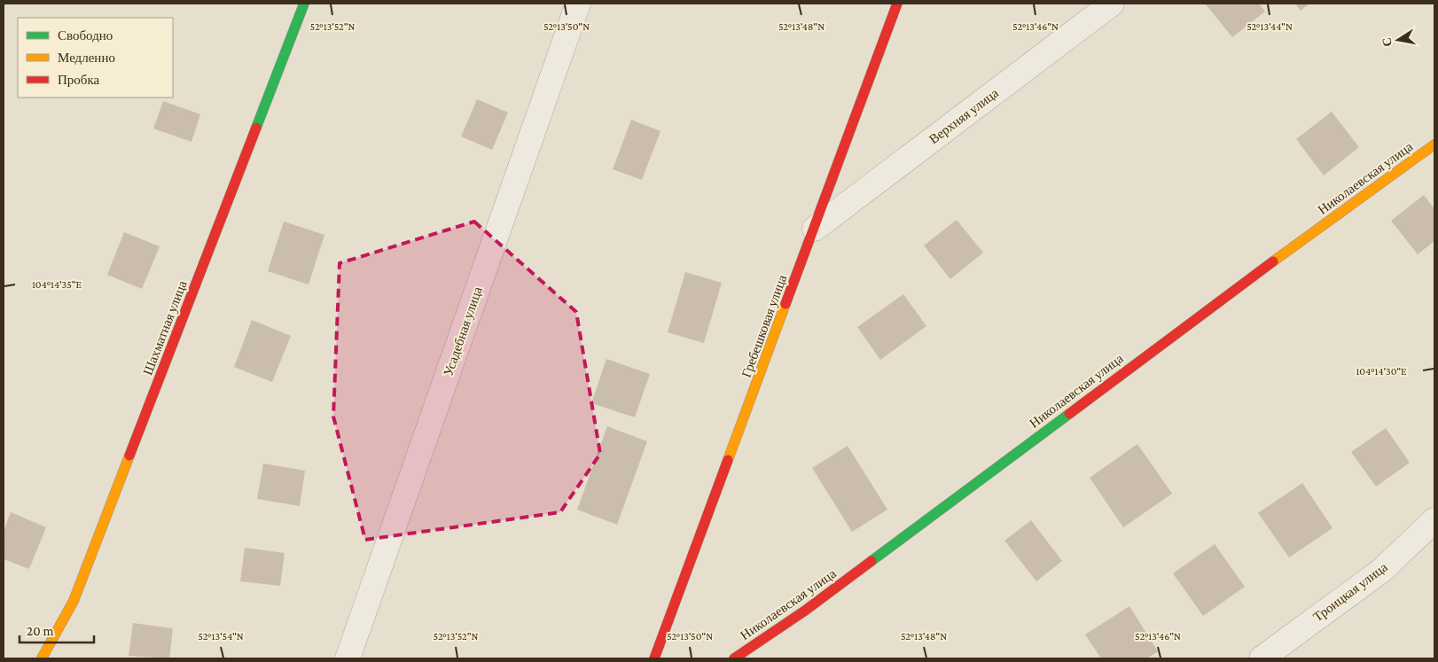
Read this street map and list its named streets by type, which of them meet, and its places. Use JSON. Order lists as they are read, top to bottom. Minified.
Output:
{"streets":{"street":["Верхняя улица","Николаевская улица","Гребешковая улица","Шахматная улица","Усадебная улица","Троицкая улица"]},"crossings":[["Верхняя улица","Гребешковая улица"]],"legend":["Свободно","Медленно","Пробка"],"scale_bar":"20 m","north":"left","coordinates":["52°13'52\"N","52°13'50\"N","52°13'48\"N","52°13'46\"N","52°13'44\"N","104°14'35\"E","104°14'30\"E","52°13'54\"N"]}
